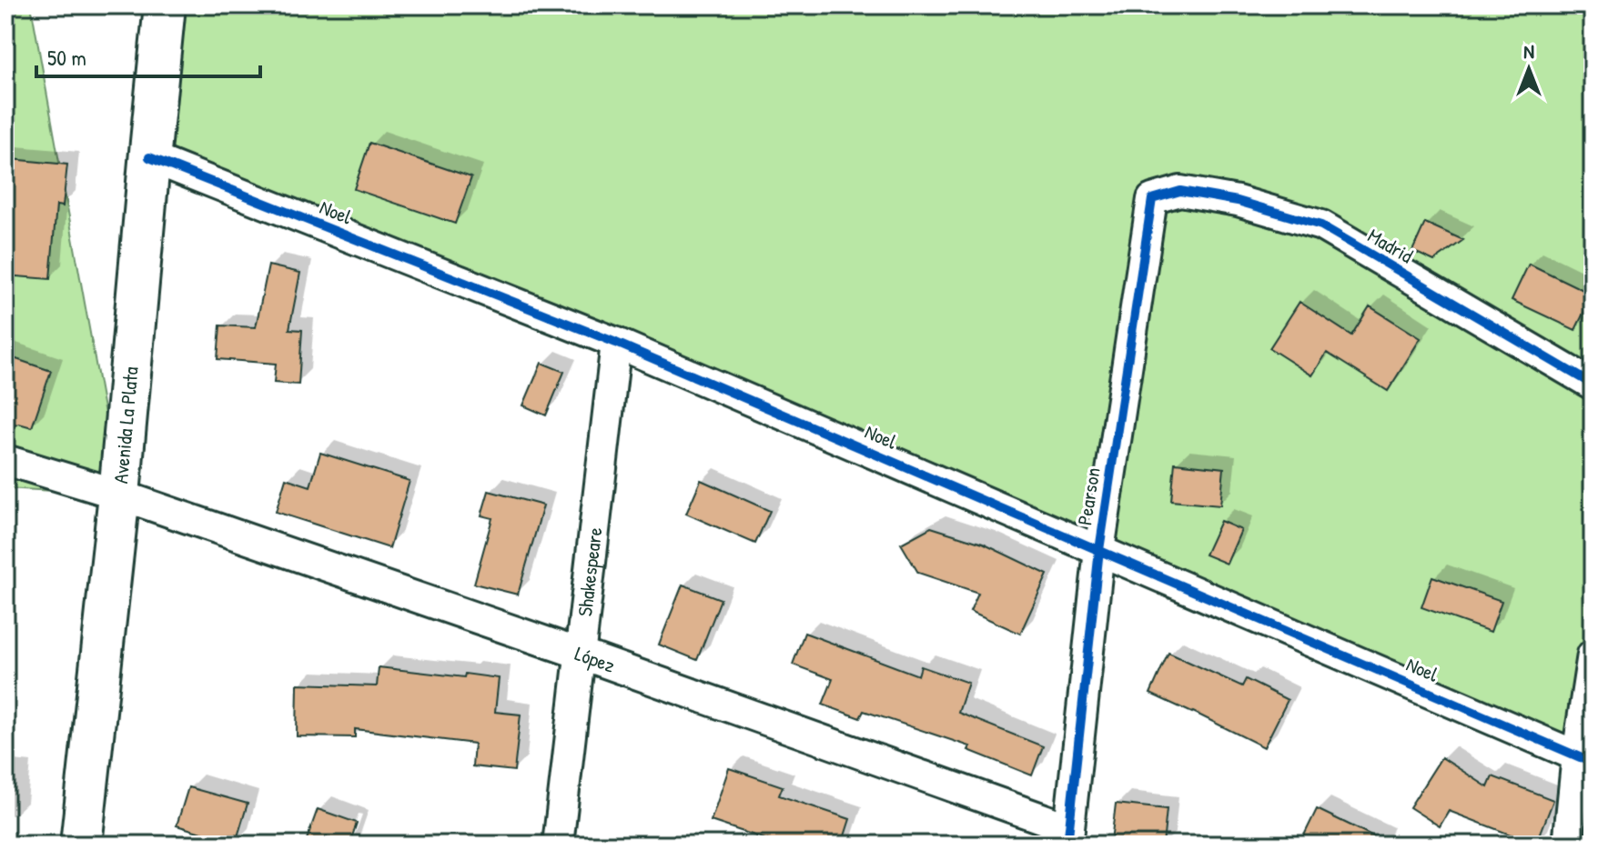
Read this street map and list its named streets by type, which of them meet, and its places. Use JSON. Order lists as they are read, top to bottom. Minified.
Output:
{"streets":{"main road":["Avenida La Plata"],"street":["Noel","Madrid","Pearson","Shakespeare","López"]},"crossings":[["Noel","Avenida La Plata"],["Noel","Pearson"],["Noel","Shakespeare"],["Madrid","Pearson"],["Avenida La Plata","López"],["Pearson","López"],["Shakespeare","López"]],"scale_bar":"50 m","north":"top"}
